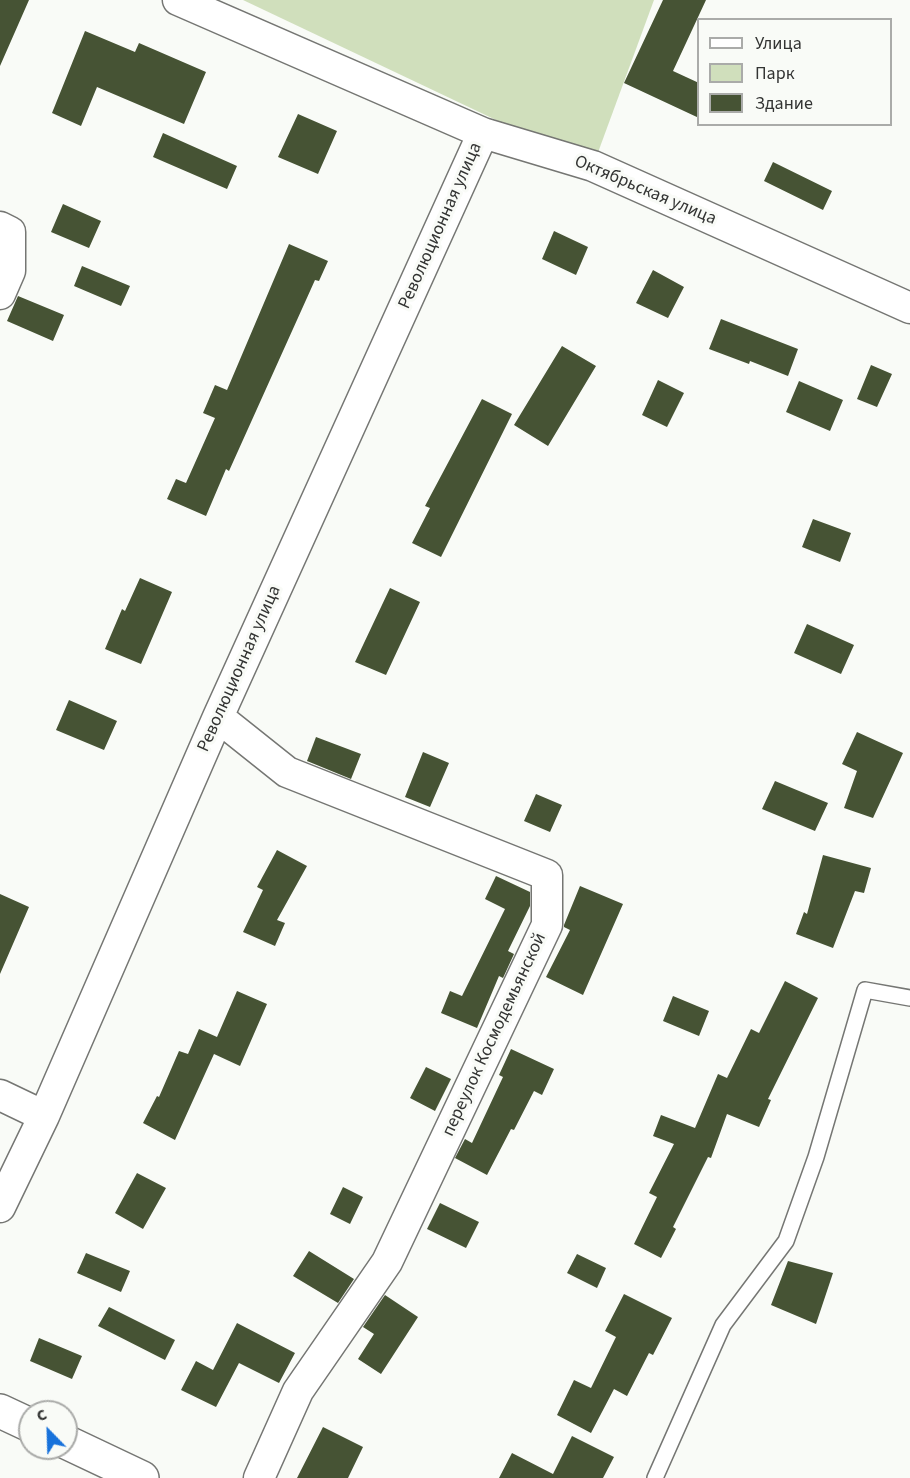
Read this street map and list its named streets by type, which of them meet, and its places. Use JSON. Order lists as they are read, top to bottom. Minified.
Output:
{"streets":{"street":["Октябрьская улица","Революционная улица","переулок Космодемьянской"]},"crossings":[["Октябрьская улица","Революционная улица"],["Революционная улица","переулок Космодемьянской"]],"legend":["Улица","Парк","Здание"],"north":"top left"}
